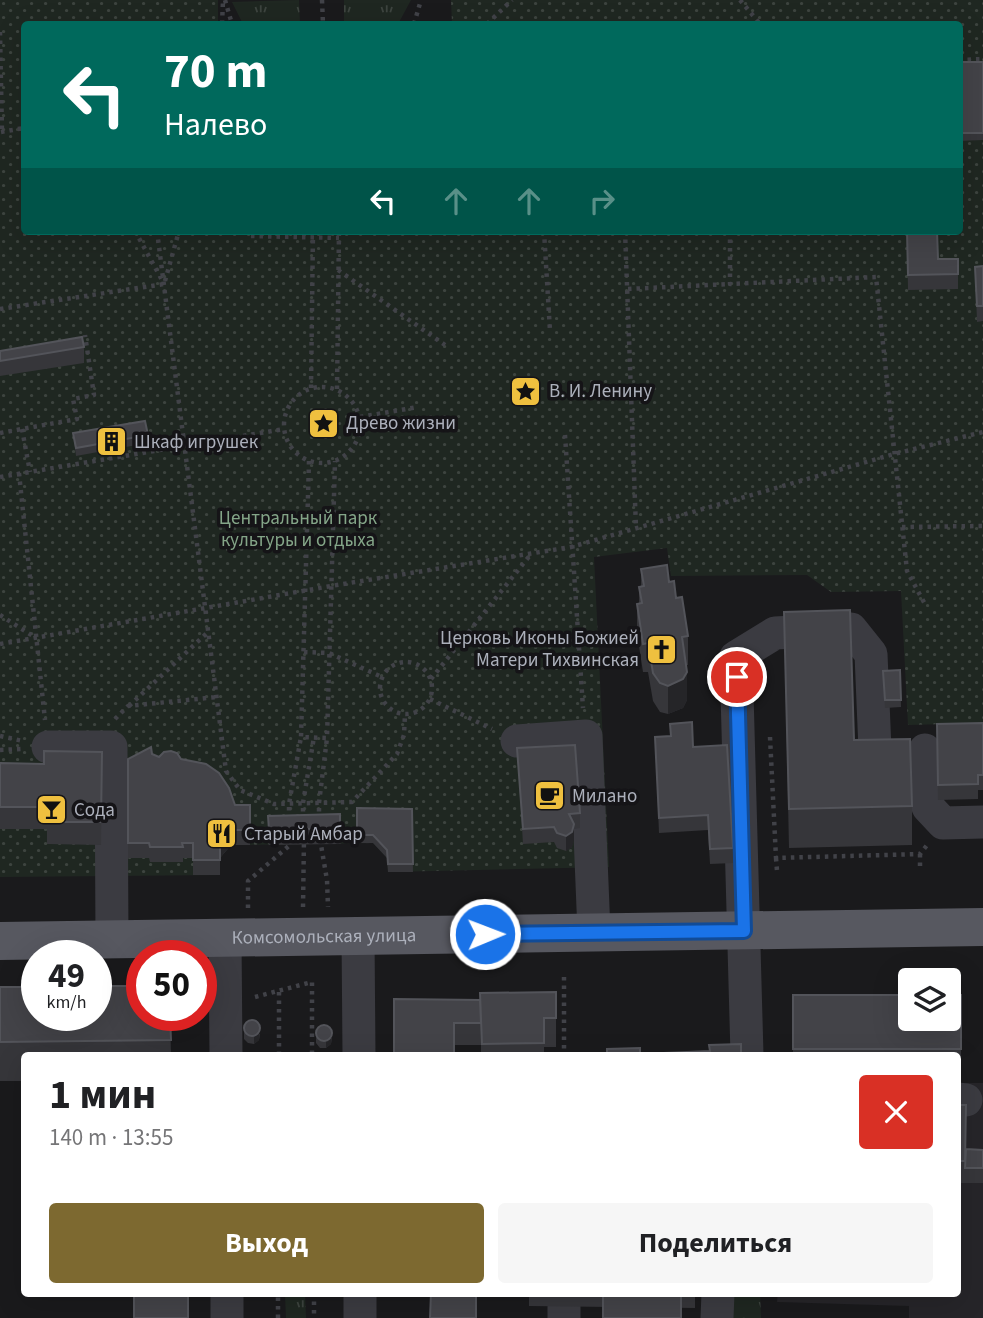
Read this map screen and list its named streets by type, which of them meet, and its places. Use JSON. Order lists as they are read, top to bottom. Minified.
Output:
{"streets":{"main road":["Комсомольская улица"]},"parks":["Центральный парк культуры и отдыха"],"places":{"place":["В. И. Ленину","Древо жизни"],"building":["Шкаф игрушек"],"church":["Церковь Иконы Божией Матери Тихвинская"],"cafe":["Милано"],"bar":["Сода"],"restaurant":["Старый Амбар"]},"page":{"turn":["70 m","Налево"],"speed":"49 km/h","limit":"50","heading":["1 мин","140 m · 13:55"],"buttons":["Выход","Поделиться"]}}
